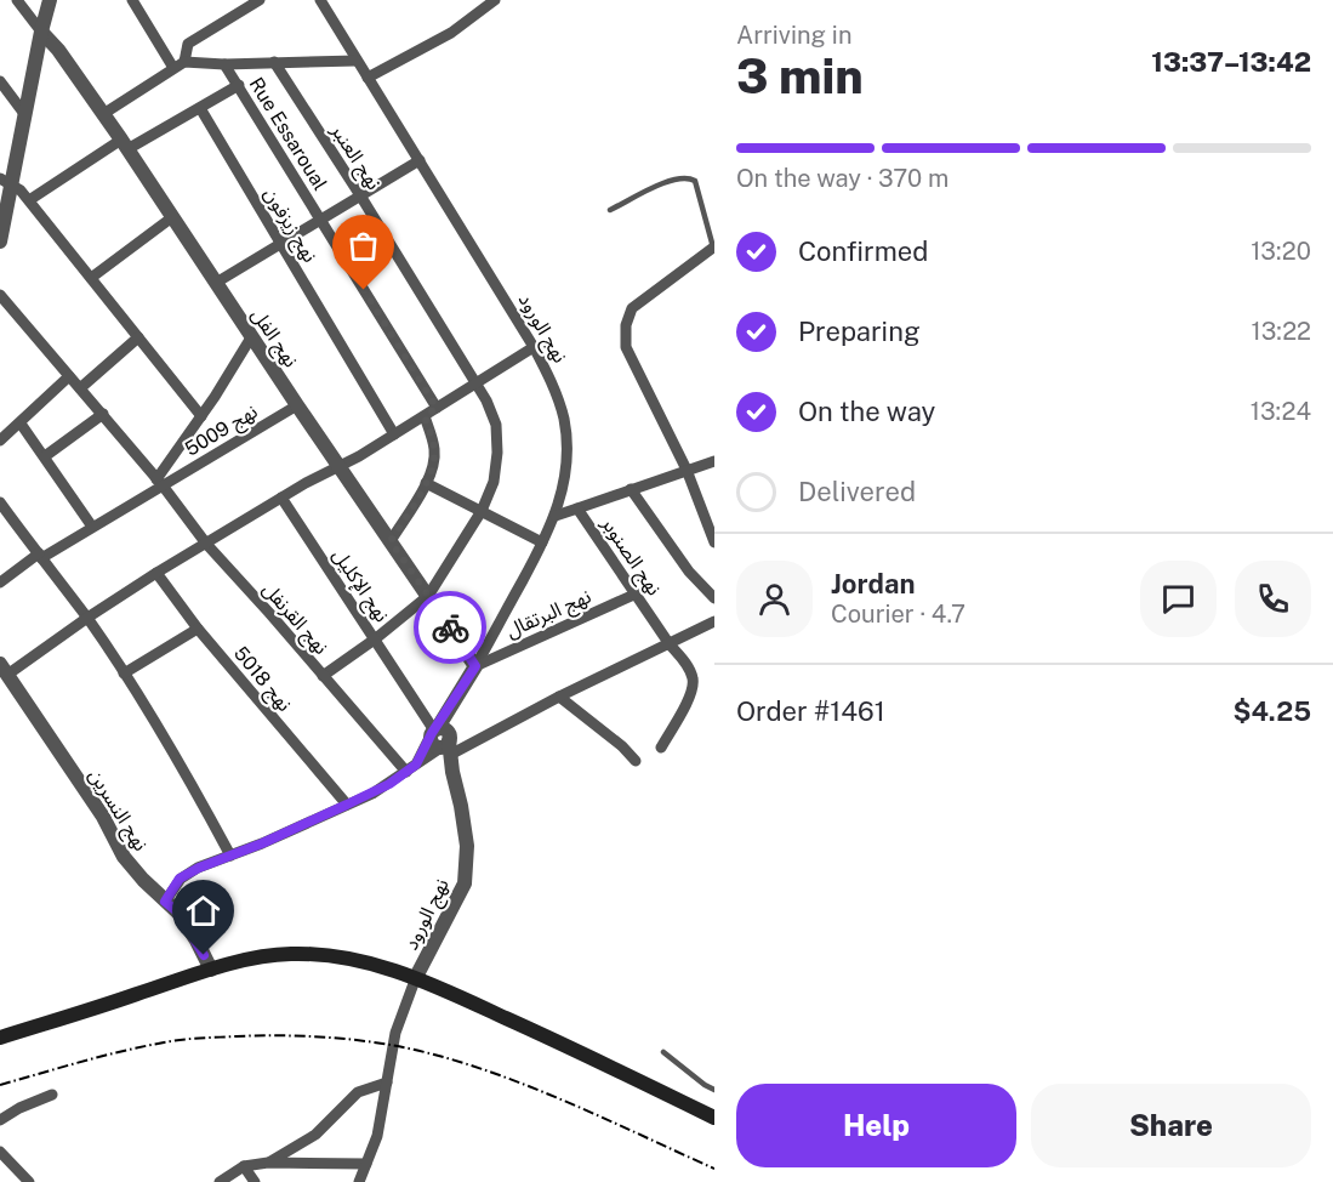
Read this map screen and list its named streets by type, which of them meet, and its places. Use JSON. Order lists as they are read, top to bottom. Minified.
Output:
{"streets":{"street":["Rue Essaroual","نهج العنبر","نهج زيزفون","نهج الورود","نهج الفل","نهج 5009","نهج الصنوبر","نهج الإكليل","نهج البرتقال","نهج القرنفل","نهج 5018","نهج النسرين"]},"crossings":[["نهج العنبر","نهج الفل"],["نهج العنبر","نهج الإكليل"],["نهج العنبر","نهج القرنفل"],["نهج الورود","نهج الفل"],["نهج الورود","نهج الصنوبر"],["نهج الورود","نهج الإكليل"],["نهج الورود","نهج البرتقال"],["نهج الفل","نهج 5009"],["نهج الفل","نهج البرتقال"],["نهج 5009","نهج القرنفل"],["نهج الصنوبر","نهج البرتقال"]],"page":{"heading":["3 min","Arriving in","13:37–13:42"],"panel":["Jordan","Courier · 4.7","Order #1461","$4.25"],"bar":"On the way · 370 m","list":[["Confirmed","13:20"],["Preparing","13:22"],["On the way","13:24"],"Delivered"],"buttons":["Help","Share"]}}
